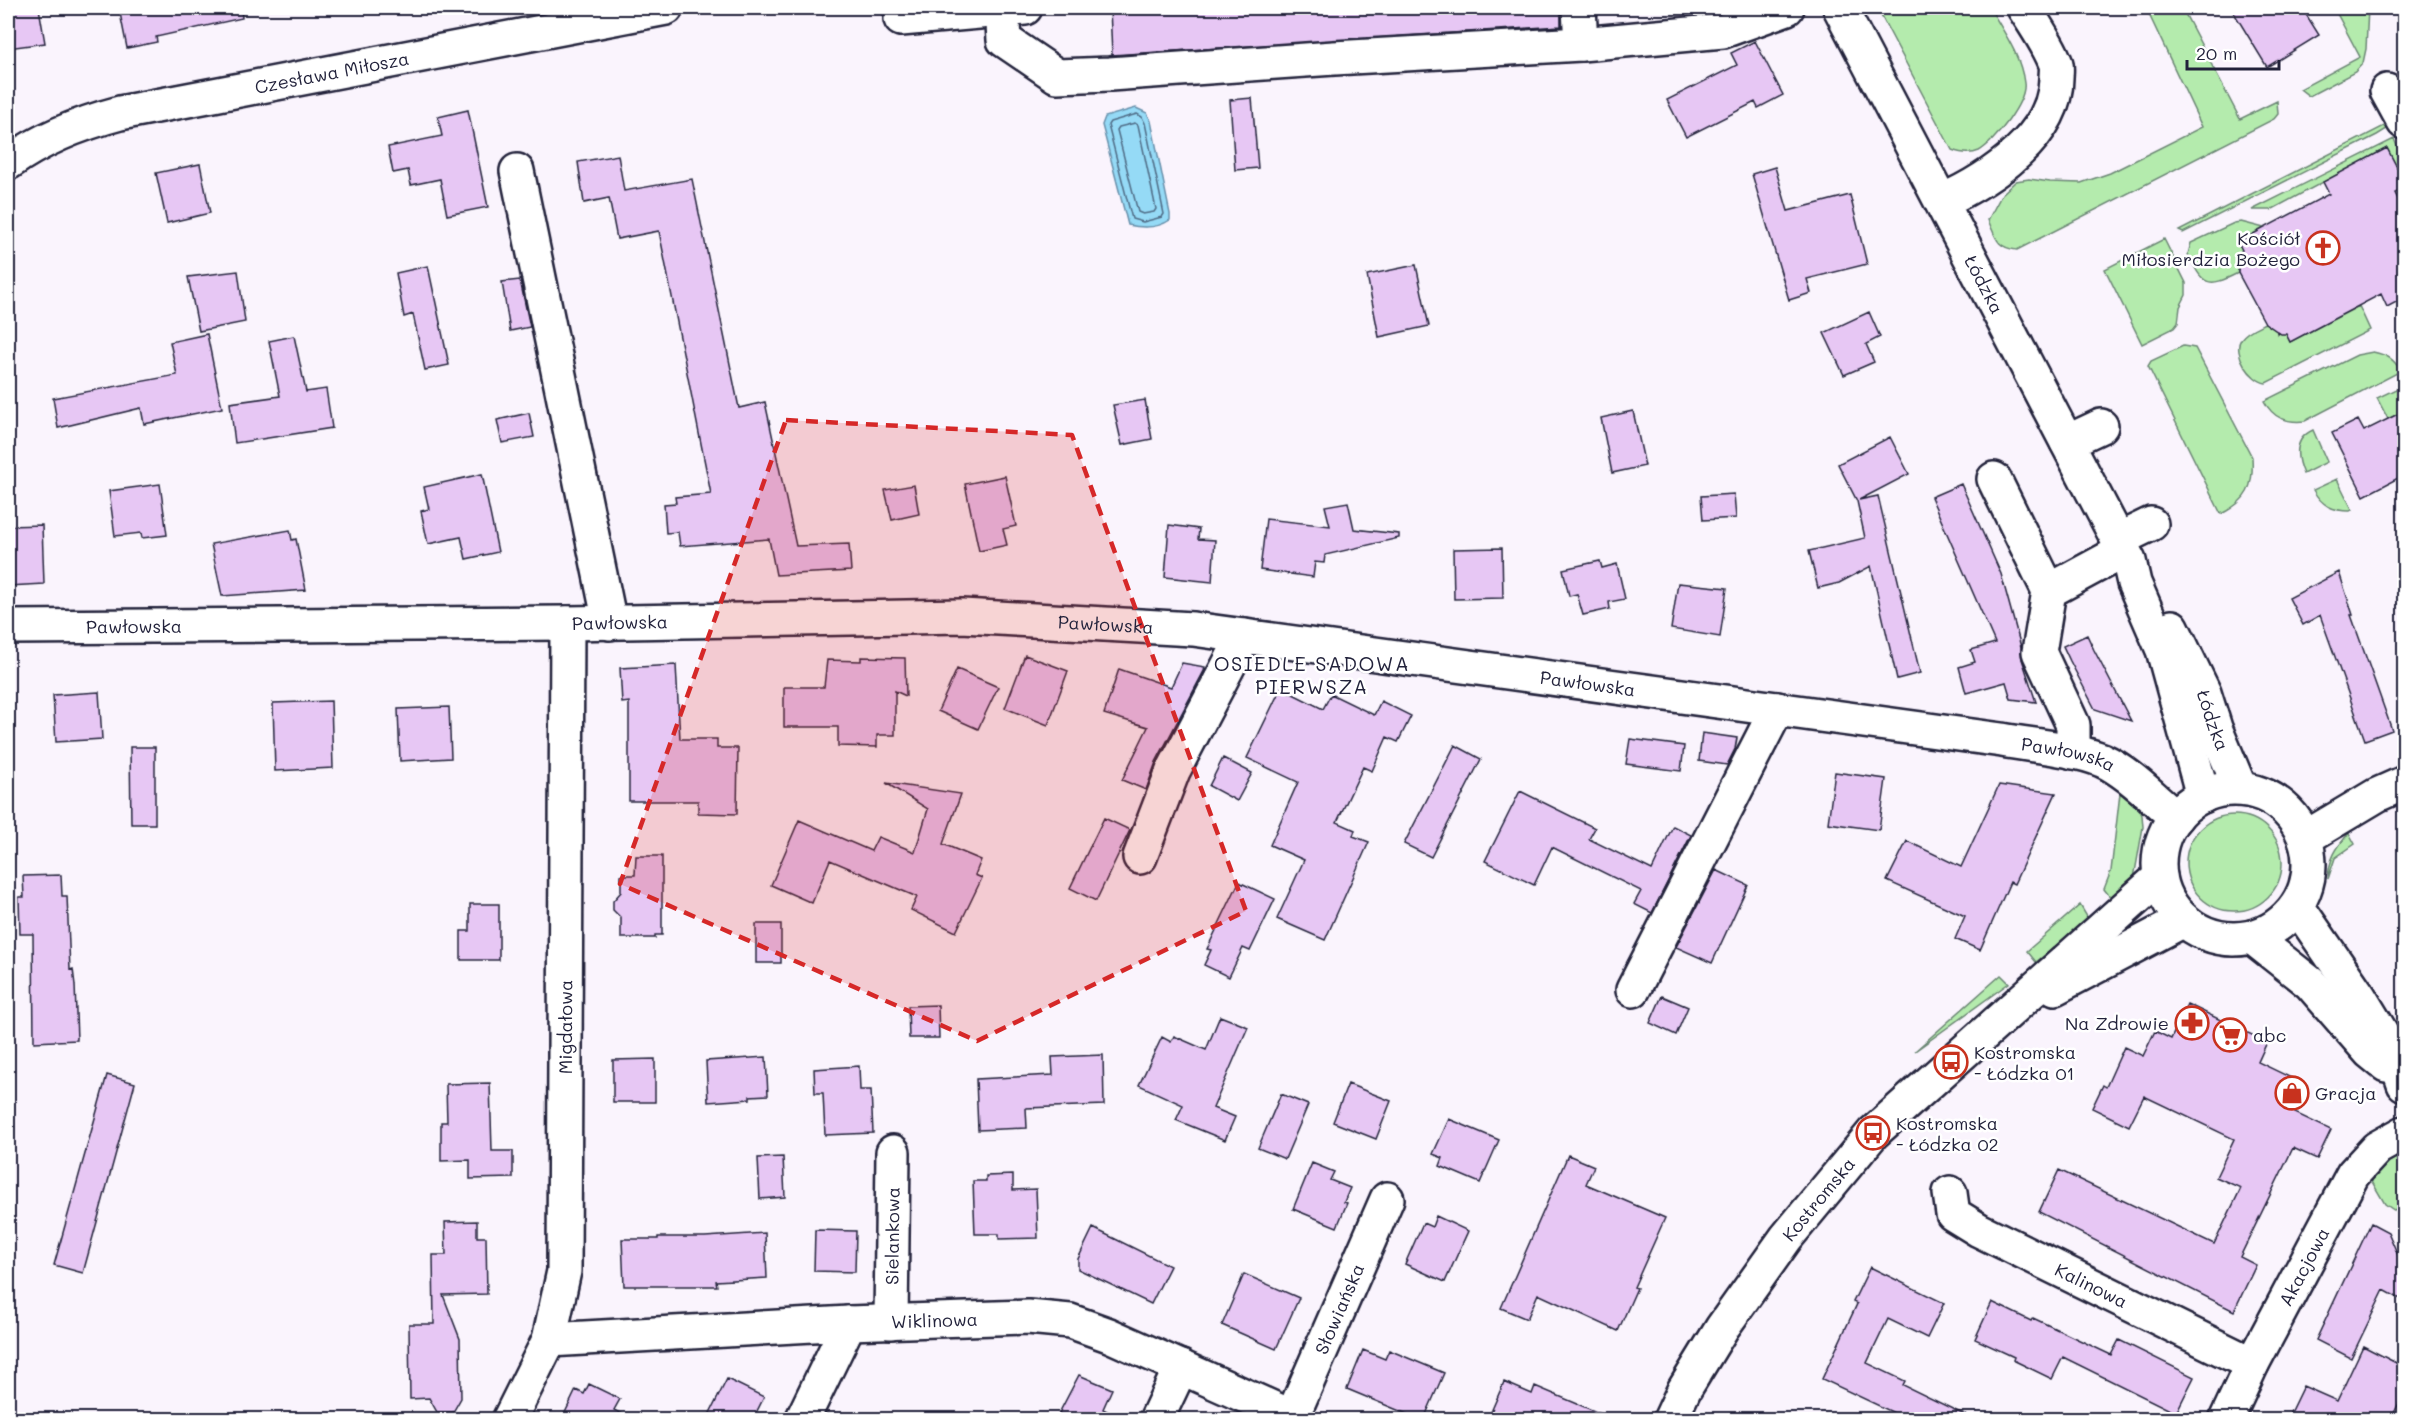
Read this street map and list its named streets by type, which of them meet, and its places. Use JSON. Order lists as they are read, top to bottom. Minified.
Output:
{"streets":{"street":["Czesława Miłosza","Łódzka","Pawłowska","Migdałowa","Kostromska","Sielankowa","Akacjowa","Kalinowa","Słowiańska","Wiklinowa"]},"crossings":[["Łódzka","Pawłowska"],["Łódzka","Kostromska"],["Pawłowska","Migdałowa"],["Pawłowska","Kostromska"],["Migdałowa","Wiklinowa"],["Sielankowa","Wiklinowa"],["Akacjowa","Kalinowa"],["Słowiańska","Wiklinowa"]],"districts":["OSIEDLE SADOWA PIERWSZA"],"places":{"church":["Kościół Miłosierdzia Bożego"],"pharmacy":["Na Zdrowie"],"supermarket":["abc"],"bus stop":["Kostromska - Łódzka 01","Kostromska - Łódzka 02"],"shop":["Gracja"]},"scale_bar":"20 m"}
